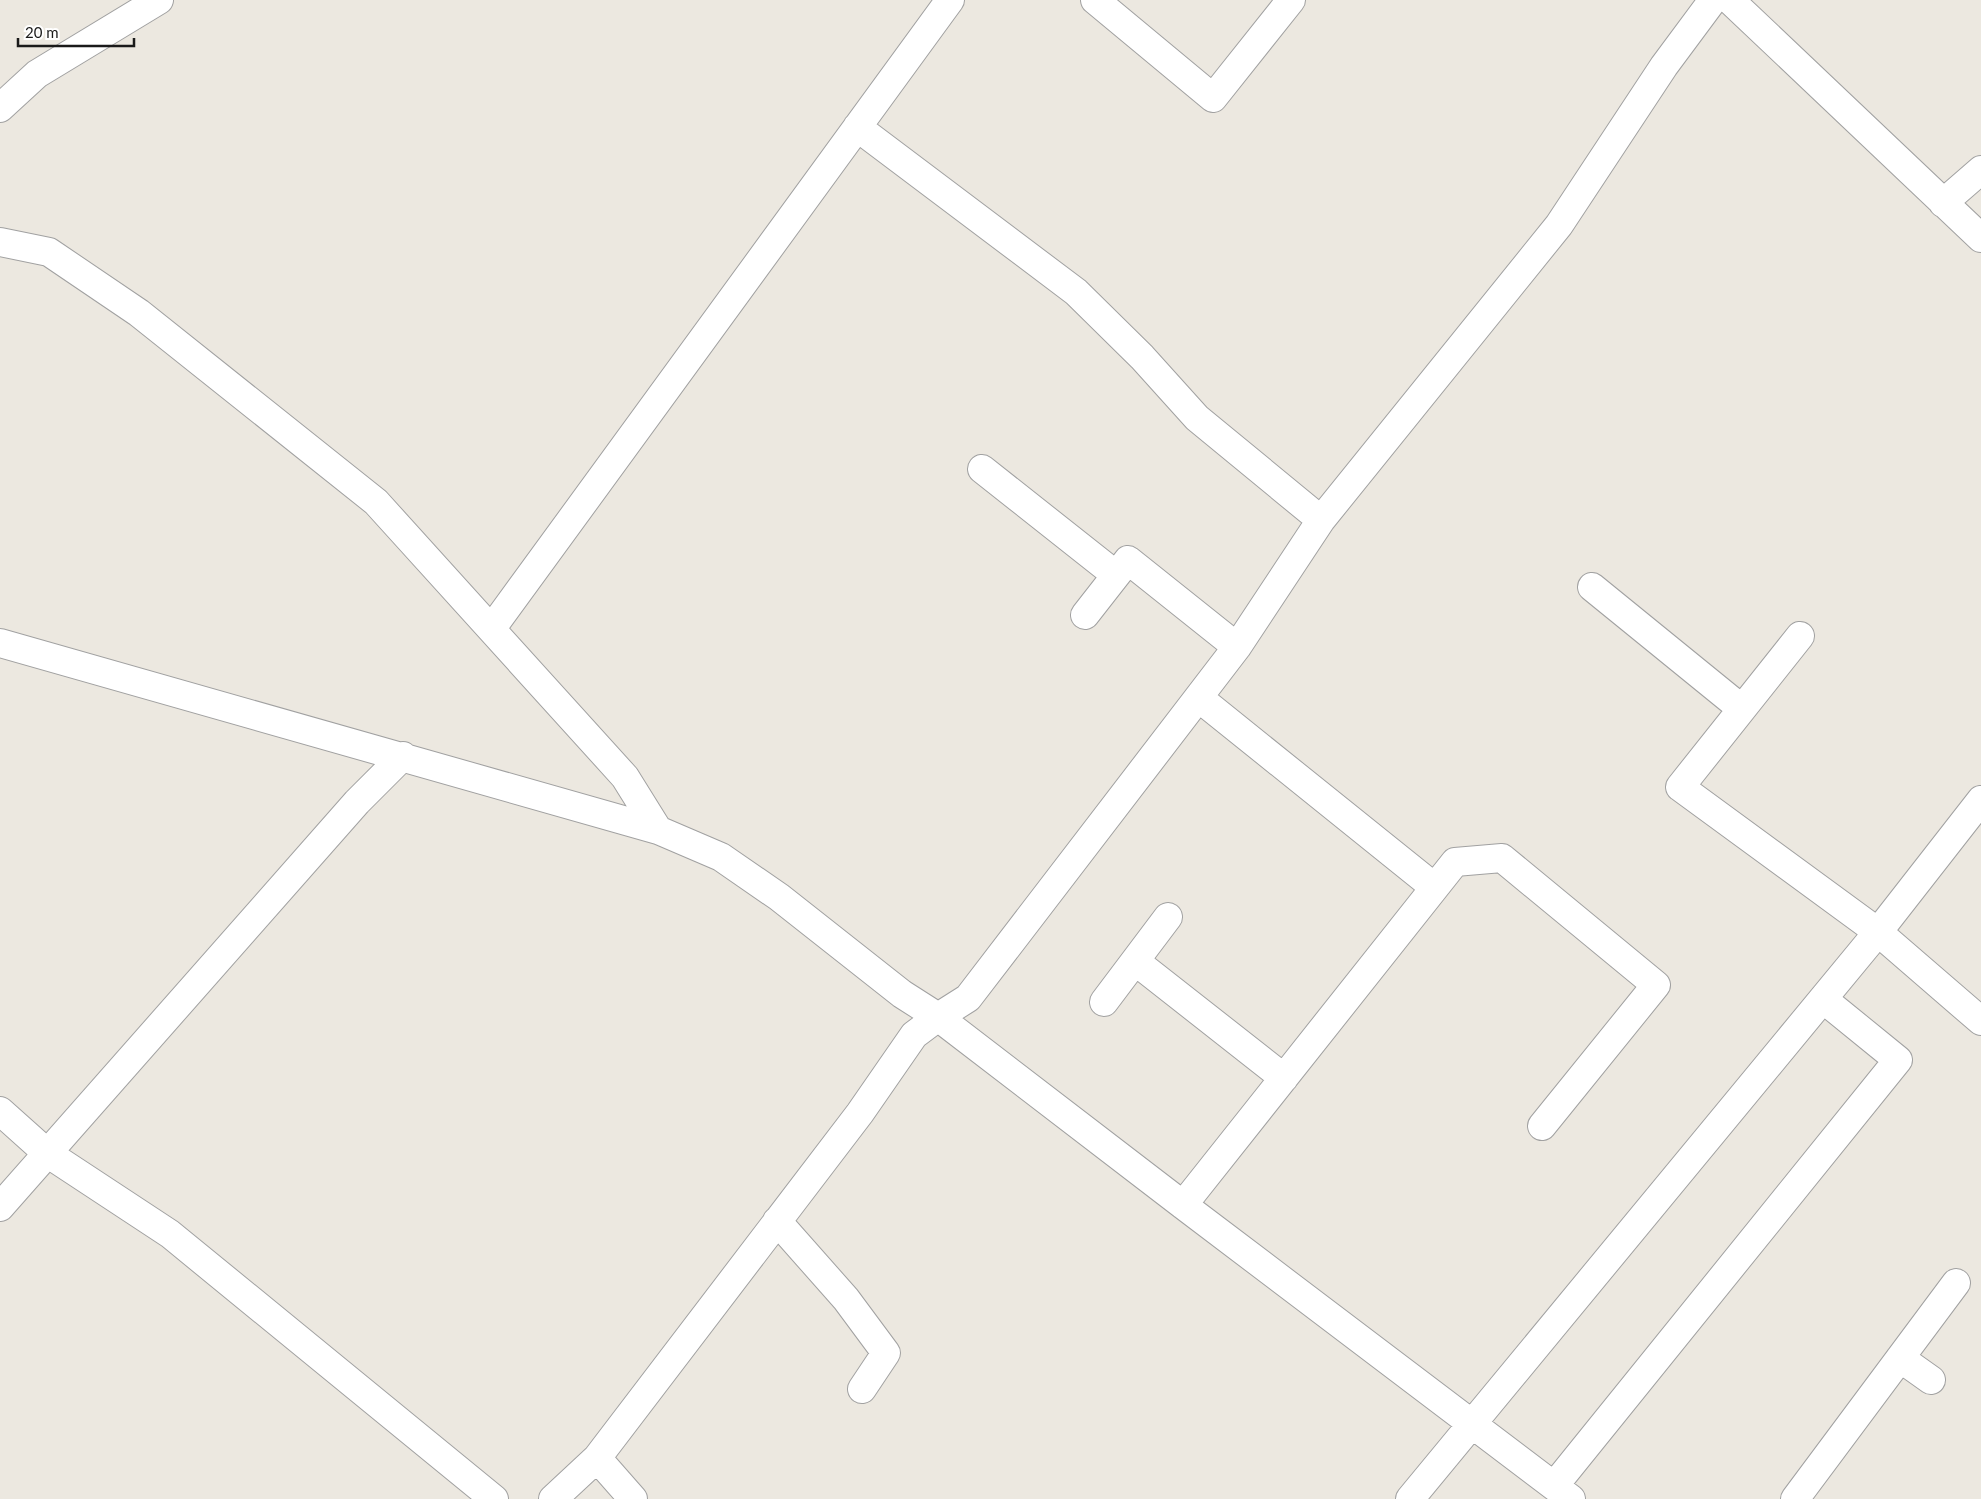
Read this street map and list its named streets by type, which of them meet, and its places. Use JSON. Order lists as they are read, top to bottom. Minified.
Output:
{"scale_bar":"20 m"}
